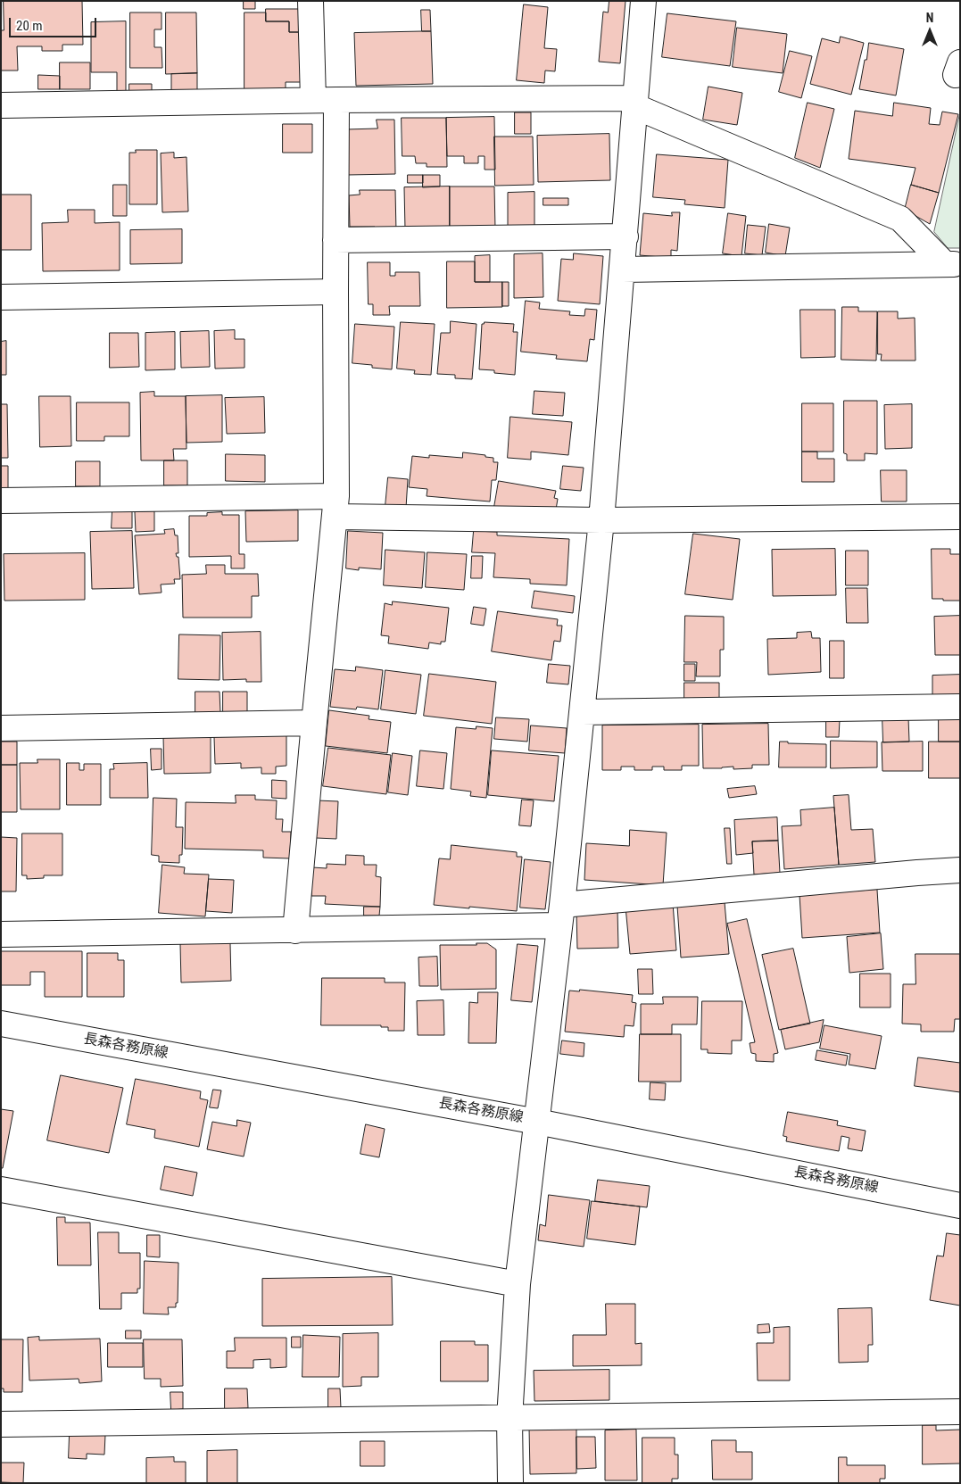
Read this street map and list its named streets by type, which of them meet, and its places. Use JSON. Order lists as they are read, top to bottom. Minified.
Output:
{"streets":{"street":["長森各務原線"]},"scale_bar":"20 m","north":"top"}
